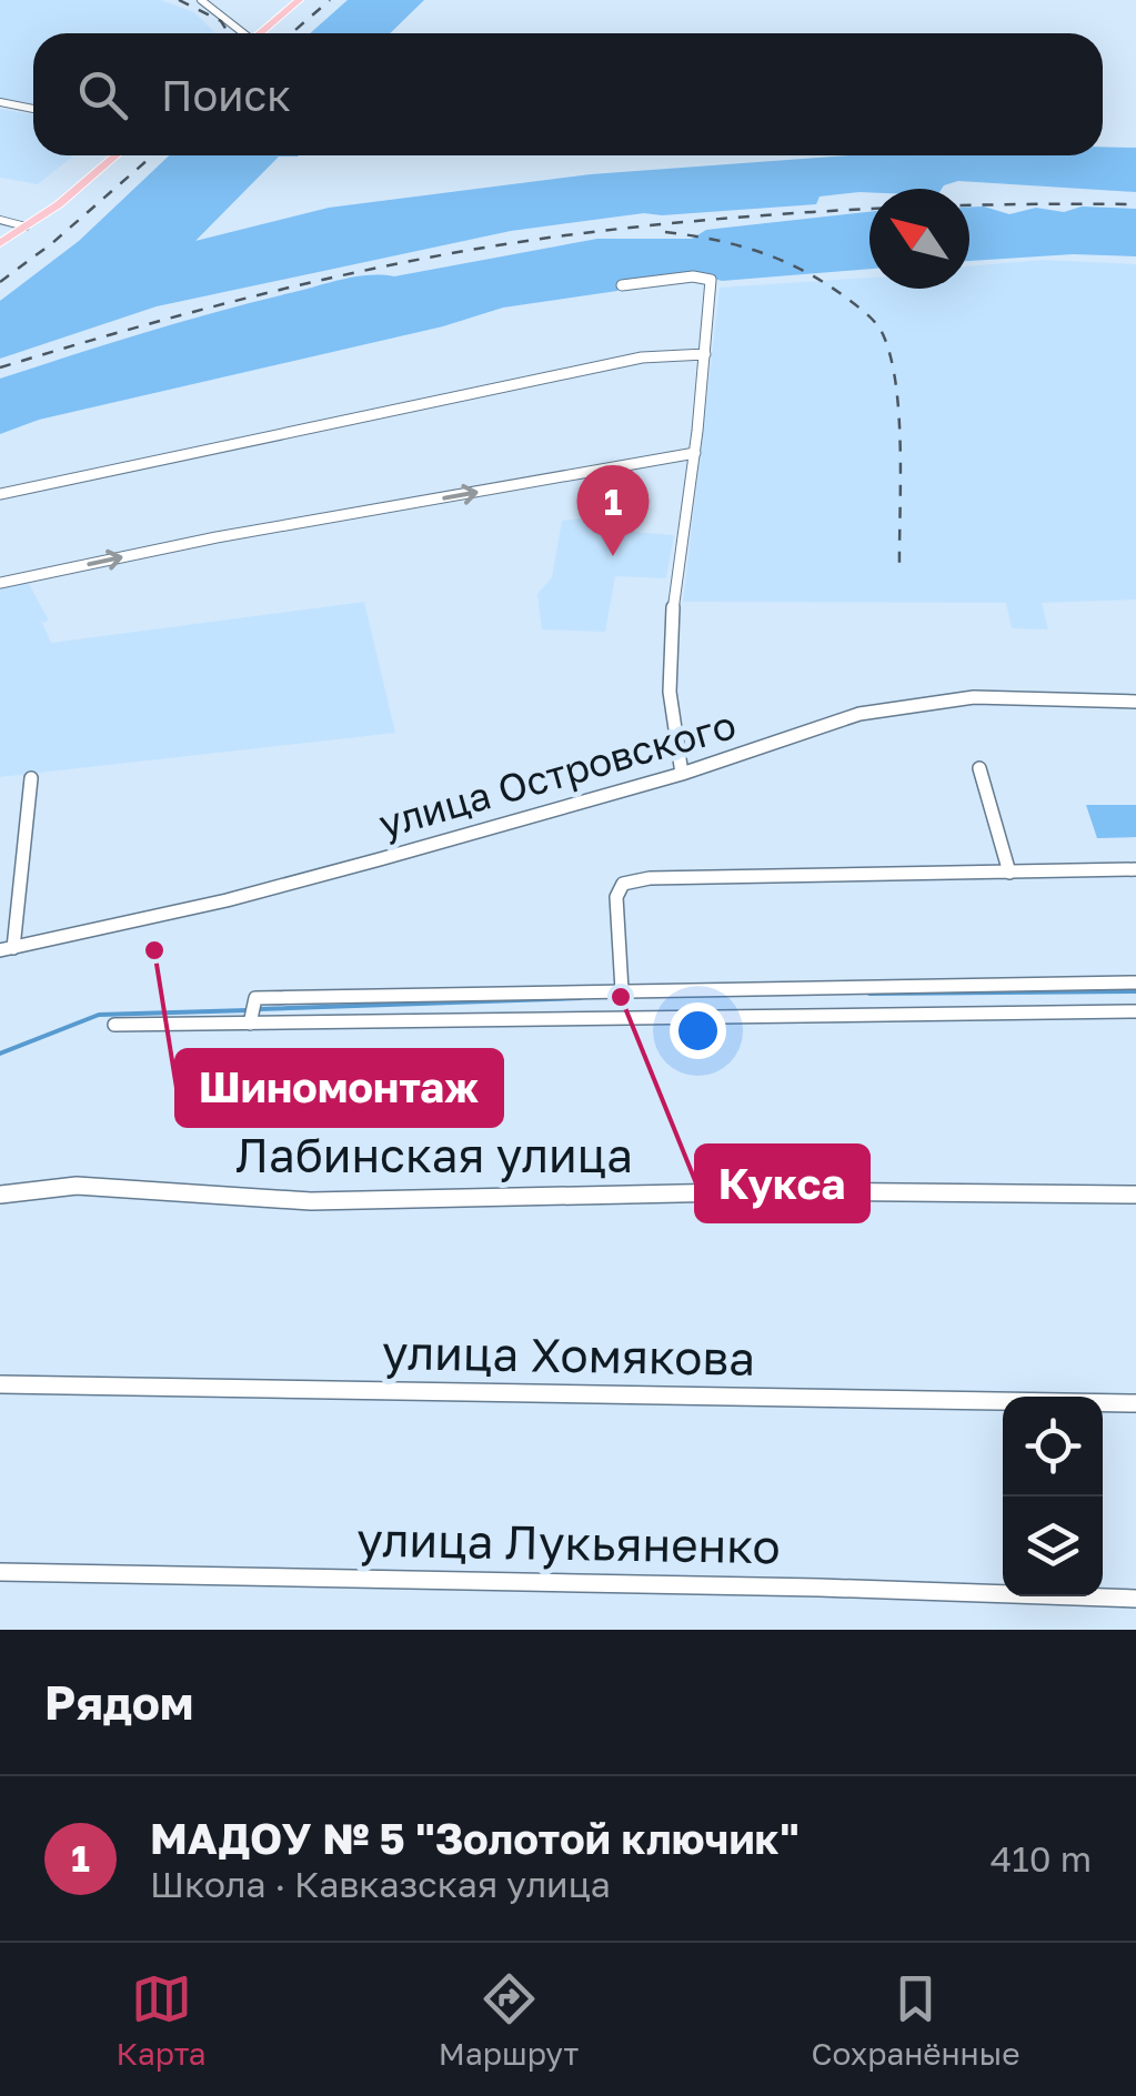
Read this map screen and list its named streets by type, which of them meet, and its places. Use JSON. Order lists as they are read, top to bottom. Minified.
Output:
{"streets":{"street":["улица Островского","Лабинская улица","улица Хомякова","улица Лукьяненко"]},"places":["Шиномонтаж","Кукса"],"north":"top left","page":{"search":"Поиск","pins":"1","heading":"Рядом","list":[{"mark":"1","name":"МАДОУ № 5 \"Золотой ключик\"","note":"Школа · Кавказская улица","value":"410 m"}],"nav":["Карта","Маршрут","Сохранённые"]}}
